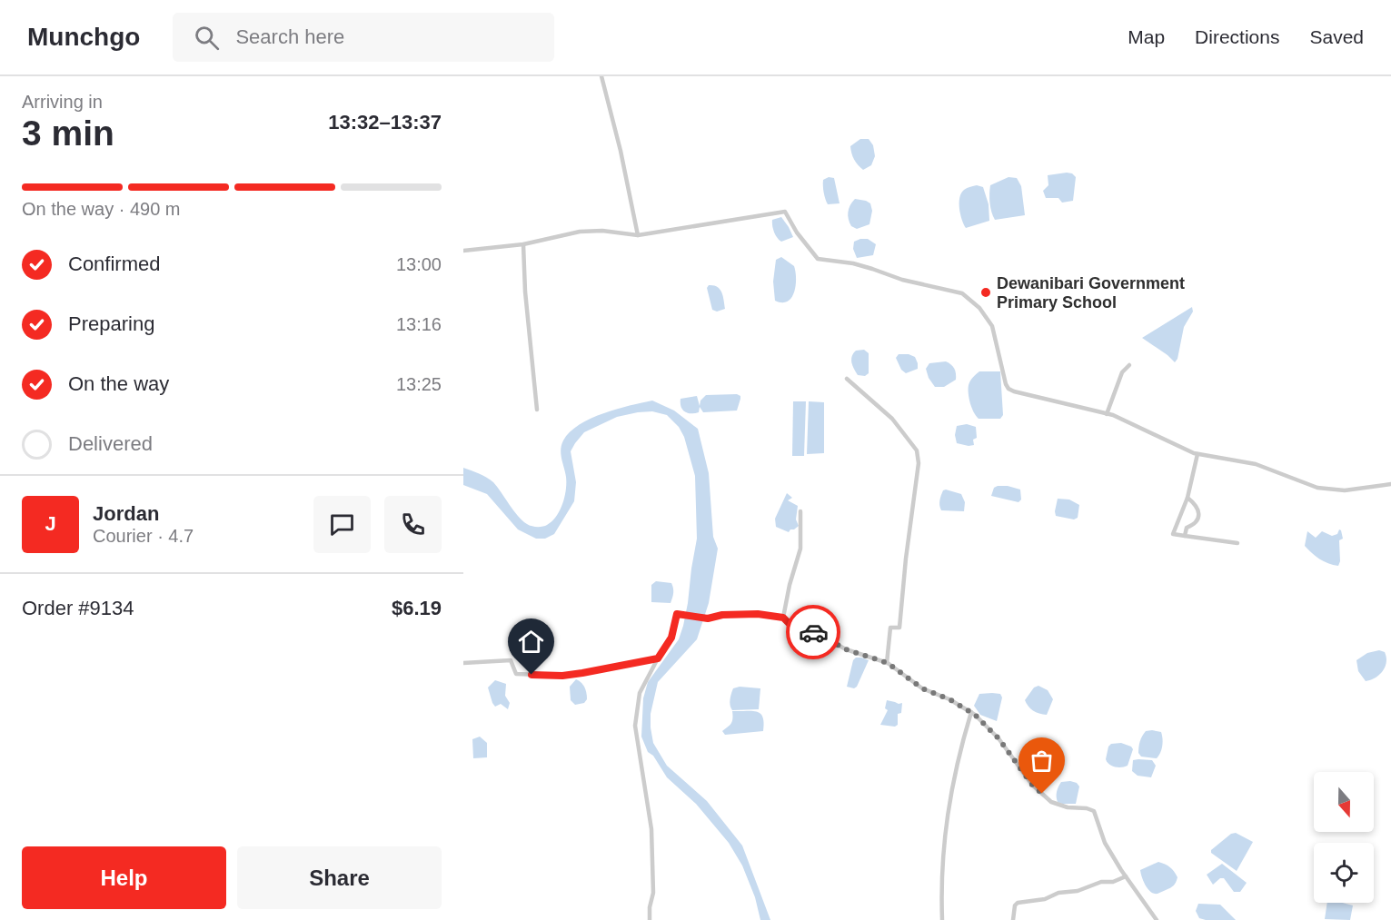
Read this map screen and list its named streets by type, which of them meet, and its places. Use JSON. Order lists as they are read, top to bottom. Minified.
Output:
{"places":["Dewanibari Government Primary School"],"north":"bottom","page":{"header":"Munchgo","search":"Search here","nav":["Map","Directions","Saved"],"heading":["3 min","Arriving in","13:32–13:37"],"panel":["Jordan","Courier · 4.7","Order #9134","$6.19"],"bar":"On the way · 490 m","list":[["Confirmed","13:00"],["Preparing","13:16"],["On the way","13:25"],"Delivered"],"round":"J","buttons":["Help","Share"]}}
